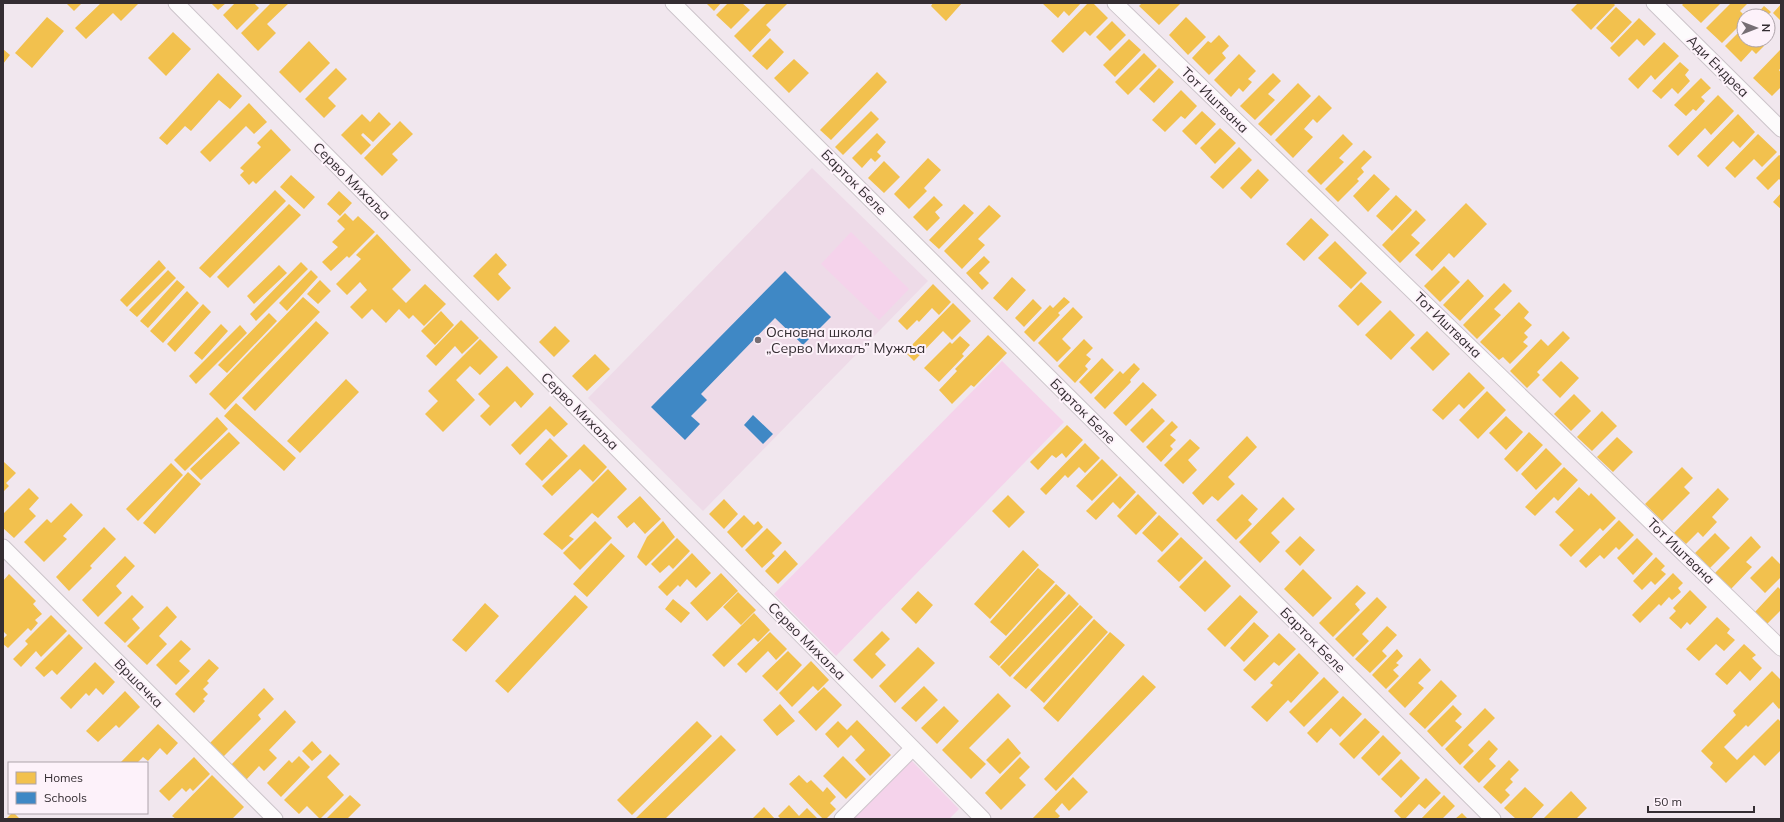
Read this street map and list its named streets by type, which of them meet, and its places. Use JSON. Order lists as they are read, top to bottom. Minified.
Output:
{"streets":{"street":["Ади Ендреа","Тот Иштвана","Серво Михаља","Барток Беле","Вршачка"]},"places":["Основна школа „Серво Михаљ” Мужља"],"legend":["Homes","Schools"],"scale_bar":"50 m","north":"right"}
